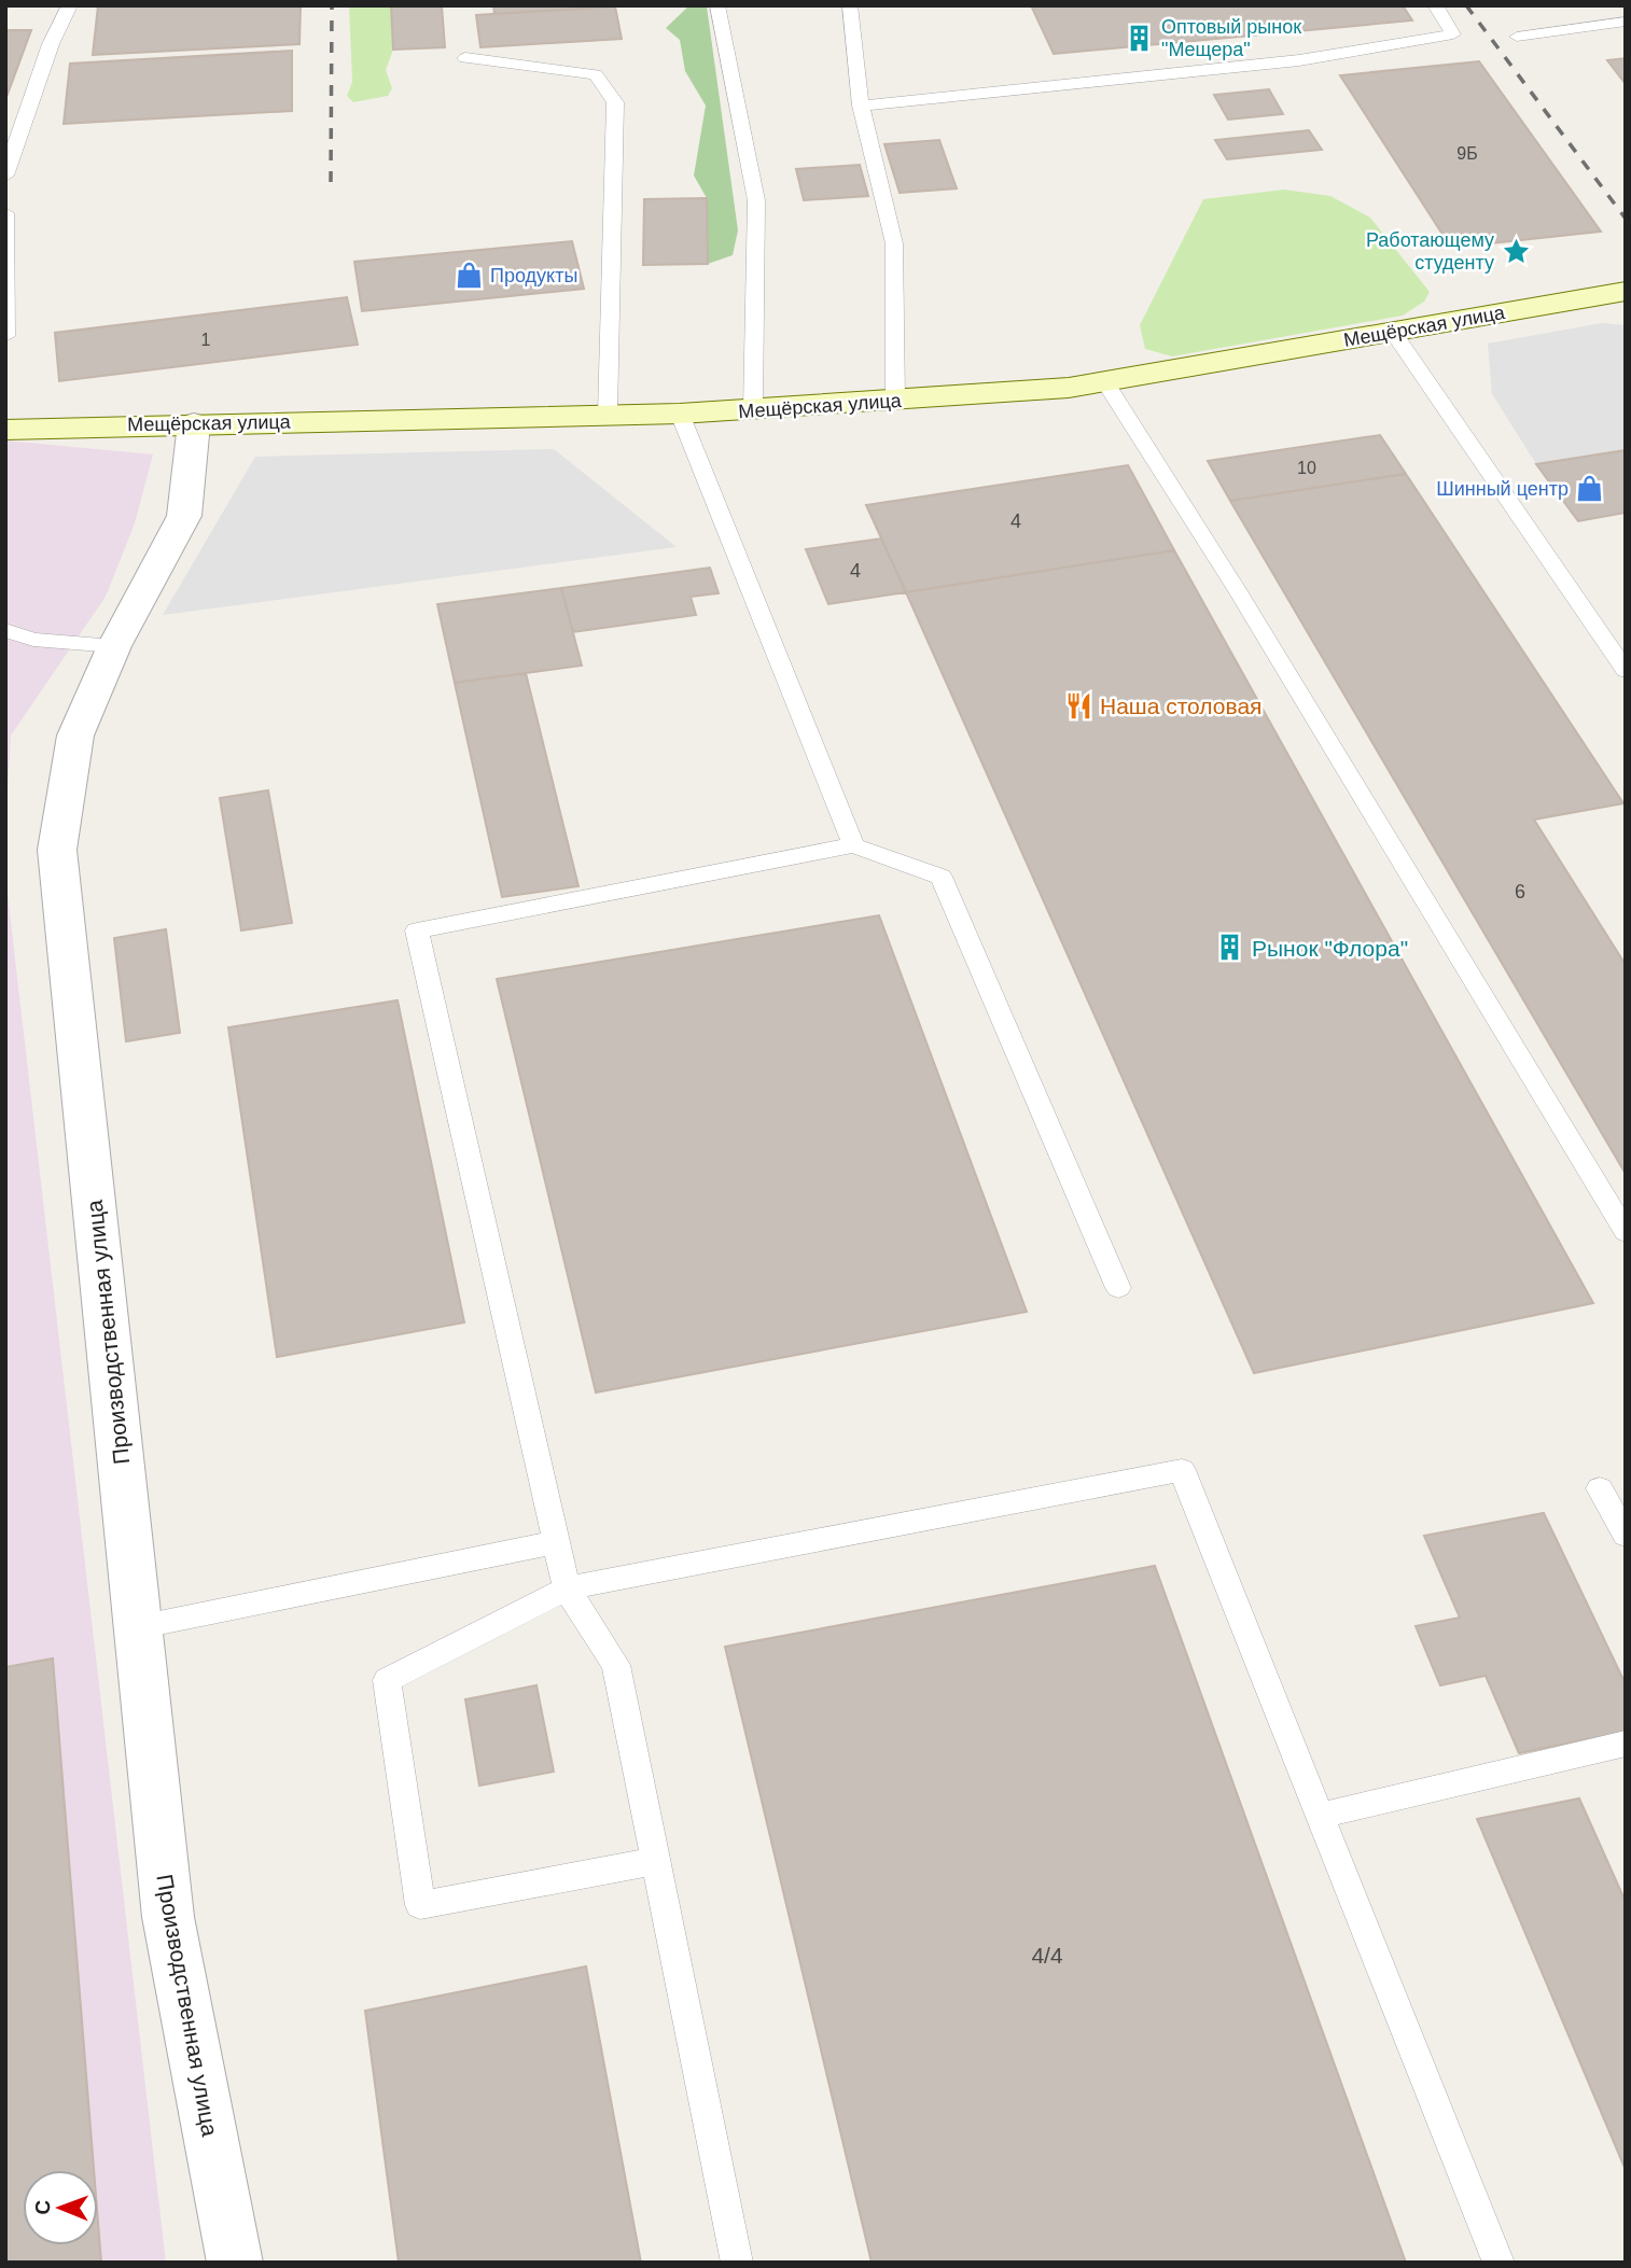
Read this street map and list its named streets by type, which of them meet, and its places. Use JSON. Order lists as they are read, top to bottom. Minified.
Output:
{"streets":{"main road":["Мещёрская улица"],"street":["Производственная улица"]},"crossings":[["Мещёрская улица","Производственная улица"]],"places":{"building":["Оптовый рынок \"Мещера\"","Рынок \"Флора\""],"place":["Работающему студенту"],"shop":["Продукты","Шинный центр"],"restaurant":["Наша столовая"]},"house_numbers":["9Б","1","10","4","4","6","4/4"],"north":"left"}
